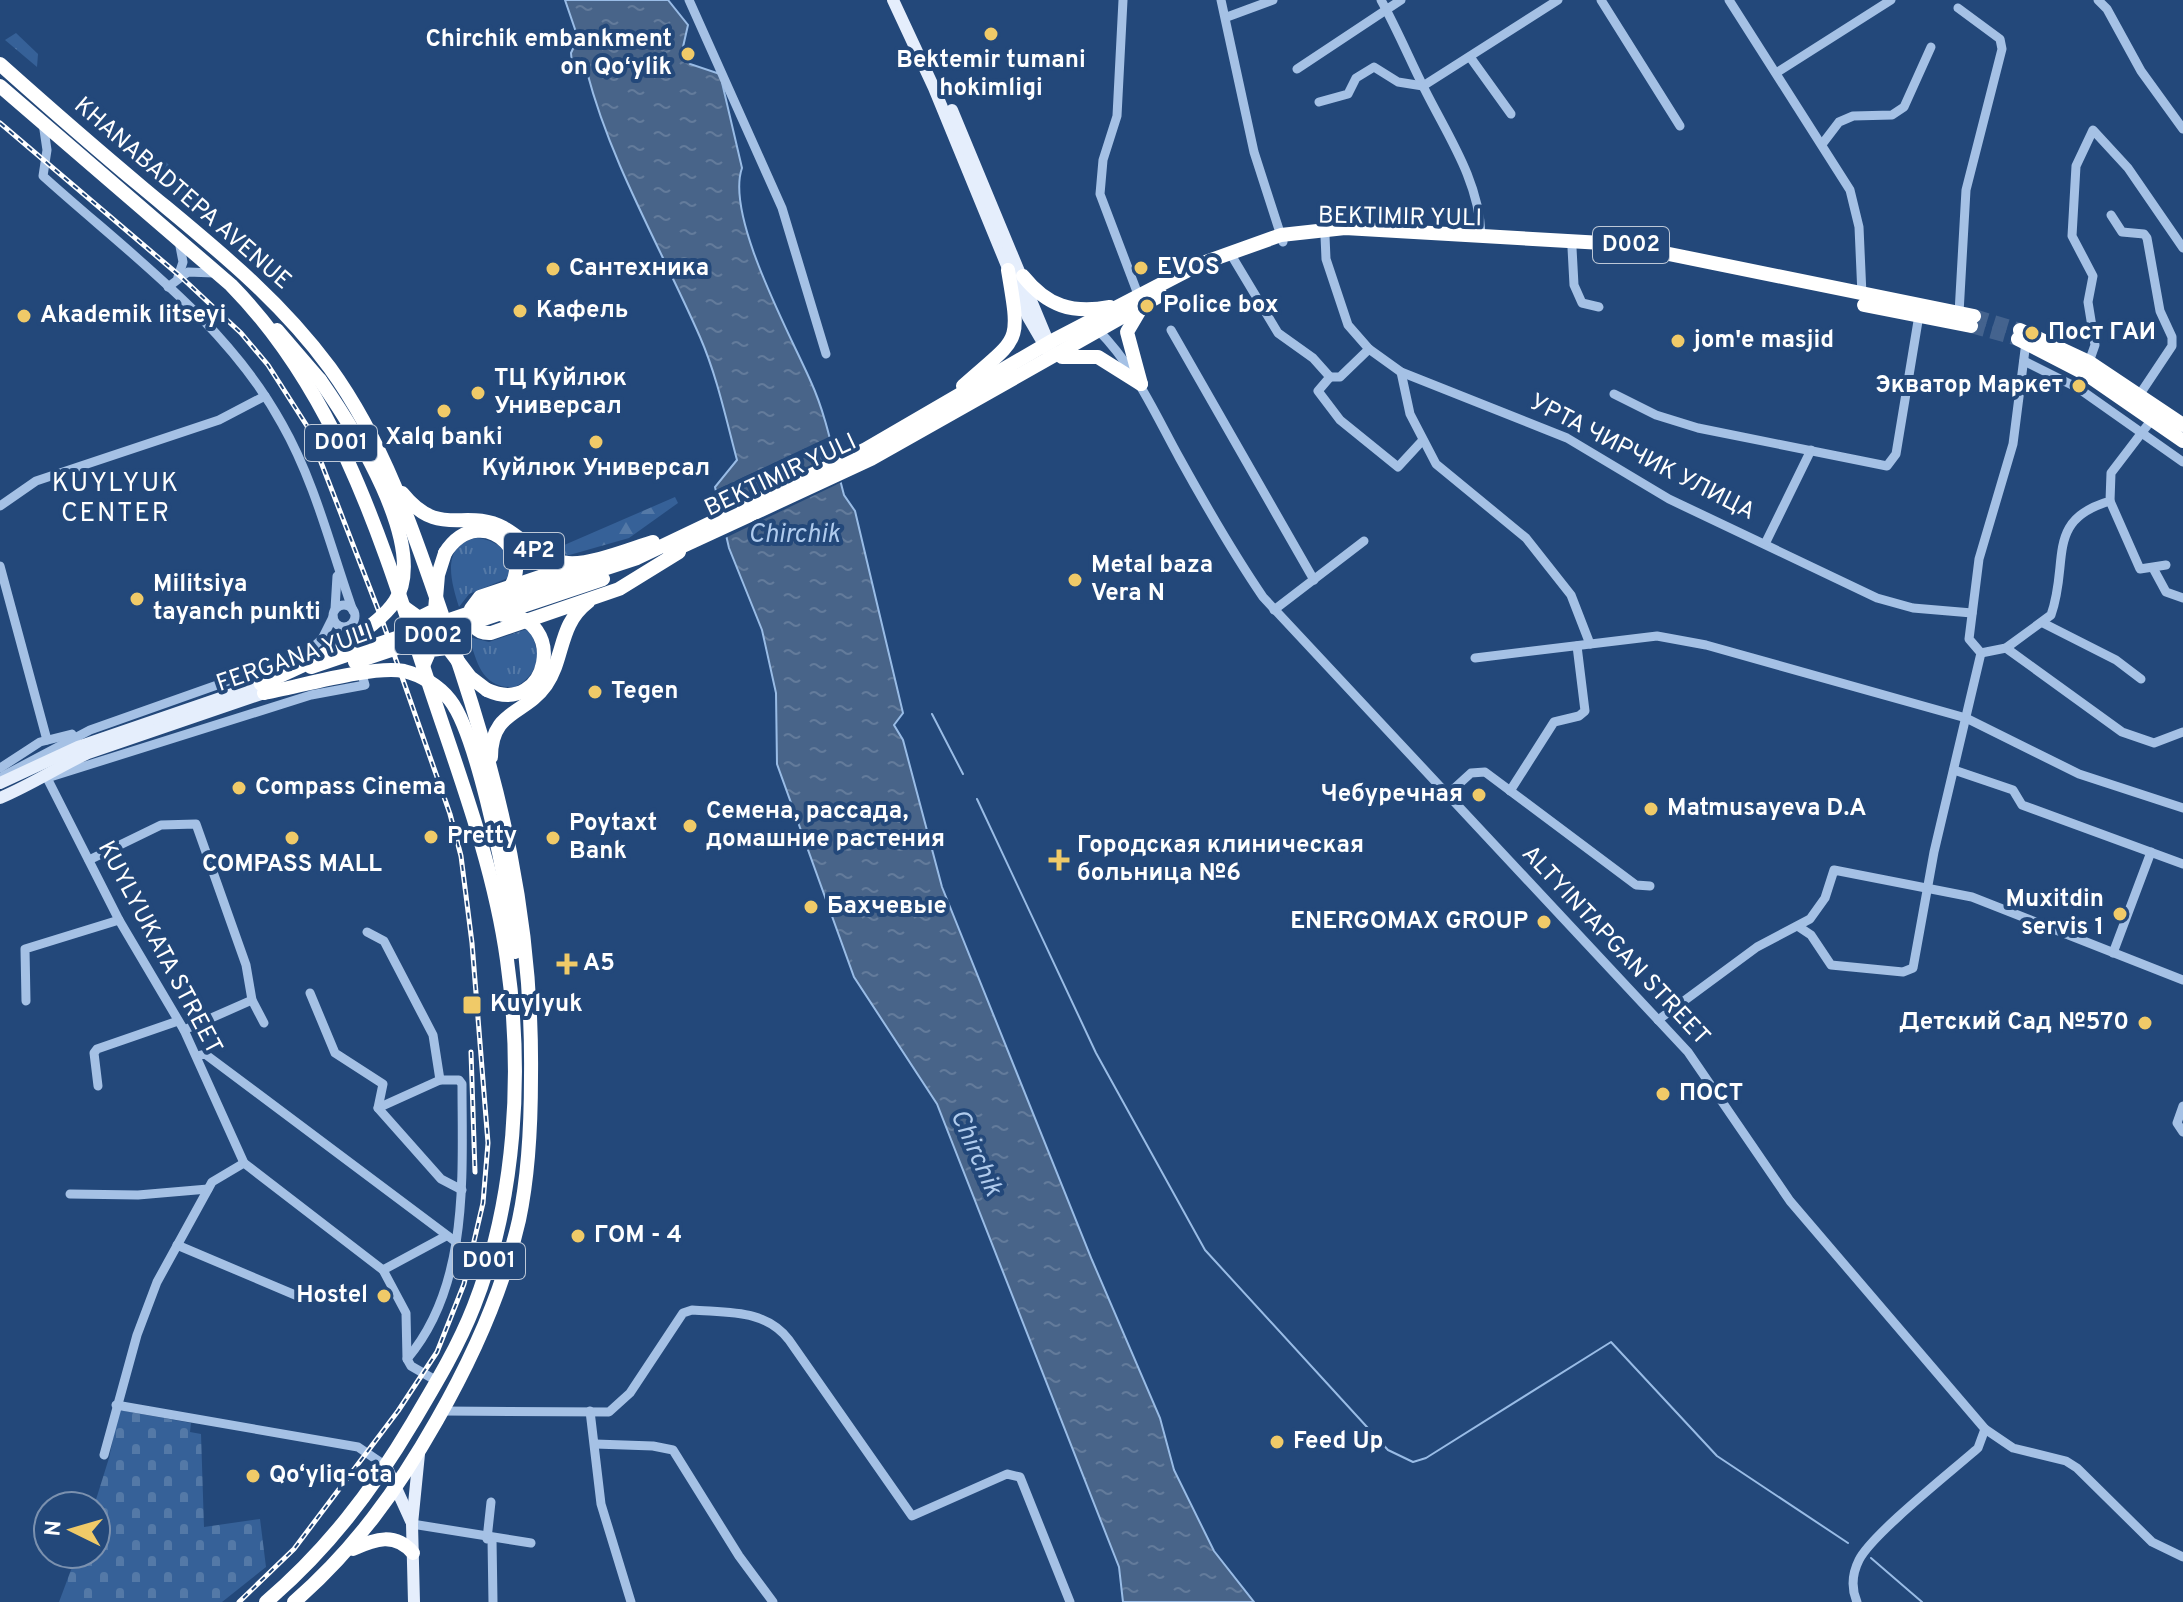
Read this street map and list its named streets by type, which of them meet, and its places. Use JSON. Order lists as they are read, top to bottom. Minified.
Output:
{"streets":{"highway":["KHANABADTEPA AVENUE","BEKTIMIR YULI","D002","D001","4P2","FERGANA YULI"],"street":["УРТА ЧИРЧИК УЛИЦА","ALTYINTAPGAN STREET","KUYLYUKATA STREET"]},"crossings":[["KHANABADTEPA AVENUE","4P2"],["BEKTIMIR YULI","УРТА ЧИРЧИК УЛИЦА"],["BEKTIMIR YULI","4P2"],["BEKTIMIR YULI","FERGANA YULI"],["BEKTIMIR YULI","ALTYINTAPGAN STREET"],["4P2","FERGANA YULI"],["FERGANA YULI","KUYLYUKATA STREET"]],"districts":["KUYLYUK CENTER"],"water":["Chirchik"],"places":{"other":["Bektemir tumani hokimligi","Chirchik embankment on Qoʻylik","EVOS","Сантехника","Police box","Кафель","Akademik litseyi","Пост ГАИ","jom'e masjid","Экватор Маркет","ТЦ Куйлюк Универсал","Xalq banki","Куйлюк Универсал","Metal baza Vera N","Militsiya tayanch punkti","Tegen","Compass Cinema","Чебуречная","Matmusayeva D.A","Семена, рассада, домашние растения","Pretty","COMPASS MALL","Poytaxt Bank","Бахчевые","Muxitdin servis 1","ENERGOMAX GROUP","Детский Сад №570","ПОСТ","ГОМ - 4","Hostel","Feed Up","Qo‘yliq-ota"],"health":["Городская клиническая больница №6","A5"],"transit":["Kuylyuk"]},"north":"left"}
